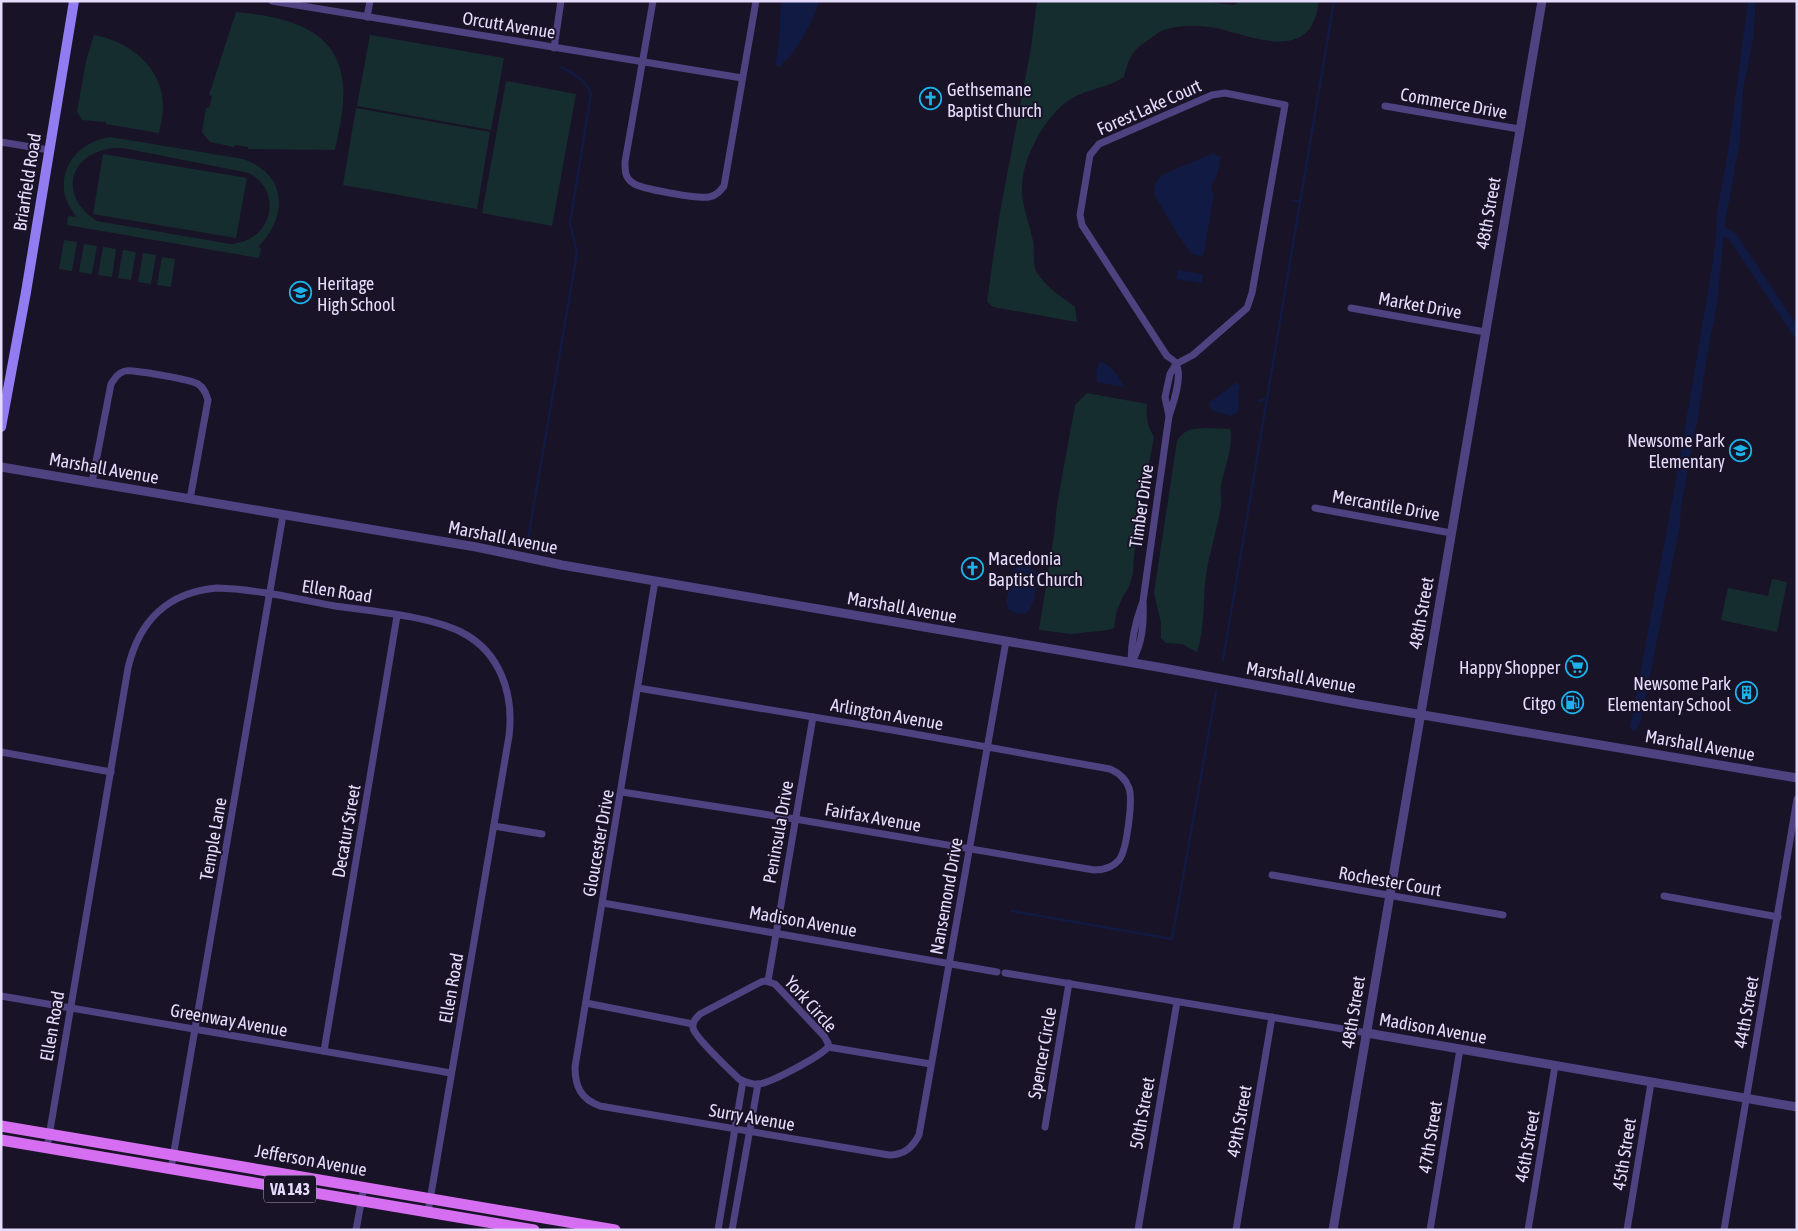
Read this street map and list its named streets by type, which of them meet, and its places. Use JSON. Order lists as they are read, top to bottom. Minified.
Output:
{"streets":{"main road":["Briarfield Road","Jefferson Avenue","VA 143"],"street":["Orcutt Avenue","Commerce Drive","Forest Lake Court","48th Street","Market Drive","Marshall Avenue","Mercantile Drive","Timber Drive","Ellen Road","Arlington Avenue","Fairfax Avenue","Decatur Street","Peninsula Drive","Temple Lane","Gloucester Drive","Rochester Court","Nansemond Drive","Madison Avenue","York Circle","44th Street","Greenway Avenue","Spencer Circle","50th Street","Surry Avenue","49th Street","47th Street","46th Street","45th Street"]},"crossings":[["Commerce Drive","48th Street"],["Forest Lake Court","Timber Drive"],["48th Street","Market Drive"],["48th Street","Marshall Avenue"],["48th Street","Mercantile Drive"],["48th Street","Rochester Court"],["48th Street","Madison Avenue"],["Marshall Avenue","Timber Drive"],["Marshall Avenue","Temple Lane"],["Marshall Avenue","Gloucester Drive"],["Marshall Avenue","Nansemond Drive"],["Ellen Road","Decatur Street"],["Ellen Road","Temple Lane"],["Ellen Road","Greenway Avenue"],["Ellen Road","Jefferson Avenue"],["Arlington Avenue","Fairfax Avenue"],["Arlington Avenue","Peninsula Drive"],["Arlington Avenue","Gloucester Drive"],["Arlington Avenue","Nansemond Drive"],["Fairfax Avenue","Peninsula Drive"],["Fairfax Avenue","Gloucester Drive"],["Fairfax Avenue","Nansemond Drive"],["Decatur Street","Greenway Avenue"],["Peninsula Drive","Madison Avenue"],["Peninsula Drive","York Circle"],["Temple Lane","Greenway Avenue"],["Temple Lane","Jefferson Avenue"],["Gloucester Drive","Madison Avenue"],["Gloucester Drive","Surry Avenue"],["Nansemond Drive","Madison Avenue"],["Nansemond Drive","York Circle"],["Nansemond Drive","Surry Avenue"],["Madison Avenue","44th Street"],["Madison Avenue","Spencer Circle"],["Madison Avenue","50th Street"],["Madison Avenue","49th Street"],["Madison Avenue","47th Street"],["Madison Avenue","46th Street"],["Madison Avenue","45th Street"]],"places":{"church":["Gethsemane Baptist Church","Macedonia Baptist Church"],"school or university":["Heritage High School","Newsome Park Elementary"],"supermarket":["Happy Shopper"],"building":["Newsome Park Elementary School"],"fuel station":["Citgo"]}}
